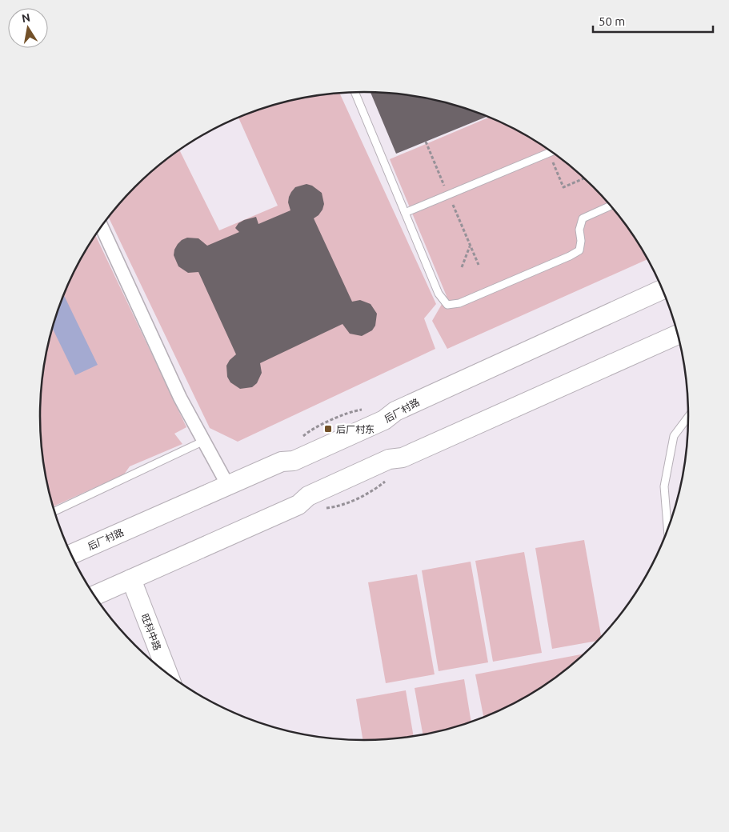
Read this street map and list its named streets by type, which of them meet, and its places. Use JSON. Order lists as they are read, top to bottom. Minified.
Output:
{"streets":{"main road":["后厂村路","旺科中路"]},"places":{"transit":["后厂村东"]},"scale_bar":"50 m","north":"top"}
